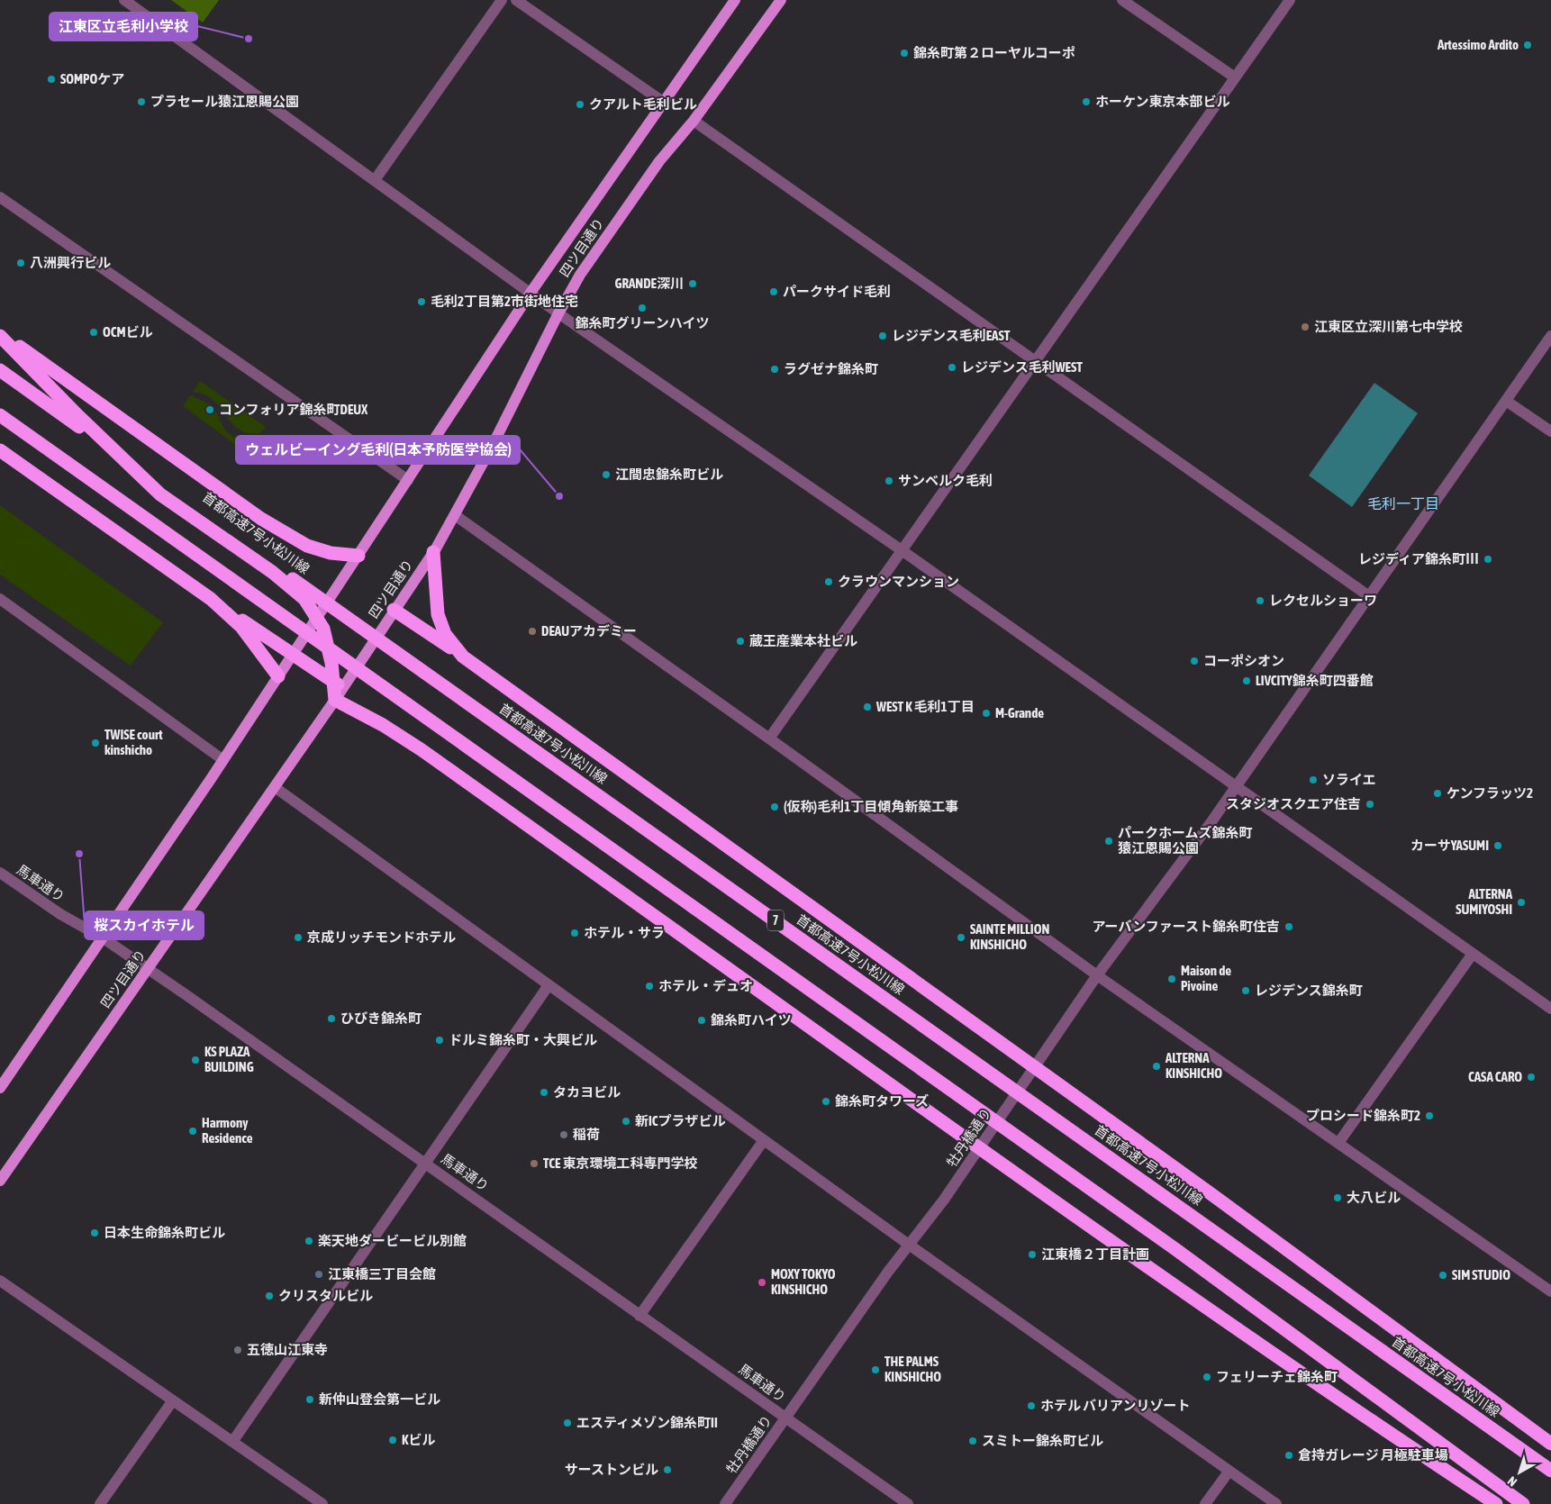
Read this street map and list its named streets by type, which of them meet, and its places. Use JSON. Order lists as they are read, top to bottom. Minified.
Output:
{"streets":{"highway":["首都高速7号小松川線","7"],"main road":["四ツ目通り"],"street":["馬車通り","牡丹橋通り"]},"crossings":[["四ツ目通り","馬車通り"],["馬車通り","牡丹橋通り"]],"districts":["毛利一丁目"],"places":["江東区立毛利小学校","Artessimo Ardito","錦糸町第２ローヤルコーポ","SOMPOケア","プラセール猿江恩賜公園","ホーケン東京本部ビル","クアルト毛利ビル","八洲興行ビル","GRANDE深川","パークサイド毛利","毛利2丁目第2市街地住宅","錦糸町グリーンハイツ","江東区立深川第七中学校","OCMビル","レジデンス毛利EAST","レジデンス毛利WEST","ラグゼナ錦糸町","コンフォリア錦糸町DEUX","江間忠錦糸町ビル","サンベルク毛利","ウェルビーイング毛利(日本予防医学協会)","レジディア錦糸町Ⅲ","クラウンマンション","レクセルショーワ","DEAUアカデミー","蔵王産業本社ビル","コーポシオン","LIVCITY錦糸町四番館","WEST K 毛利1丁目","M-Grande","TWISE court kinshicho","ソライエ","ケンフラッツ2","スタジオスクエア住吉","(仮称)毛利1丁目傾角新築工事","パークホームズ錦糸町 猿江恩賜公園","カーサYASUMI","桜スカイホテル","ALTERNA SUMIYOSHI","アーバンファースト錦糸町住吉","ホテル・サラ","京成リッチモンドホテル","SAINTE MILLION KINSHICHO","Maison de Pivoine","ホテル・デュオ","レジデンス錦糸町","ひびき錦糸町","錦糸町ハイツ","ドルミ錦糸町・大興ビル","KS PLAZA BUILDING","ALTERNA KINSHICHO","CASA CARO","タカヨビル","錦糸町タワーズ","プロシード錦糸町2","新ICプラザビル","Harmony Residence","稲荷","TCE 東京環境工科専門学校","大八ビル","日本生命錦糸町ビル","楽天地ダービービル別館","江東橋２丁目計画","江東橋三丁目会館","SIM STUDIO","MOXY TOKYO KINSHICHO","クリスタルビル","五徳山江東寺","THE PALMS KINSHICHO","フェリーチェ錦糸町","新仲山登会第一ビル","ホテル バリアンリゾート","エスティメゾン錦糸町II","Kビル","スミトー錦糸町ビル","倉持ガレージ 月極駐車場","サーストンビル"],"north":"bottom left"}
